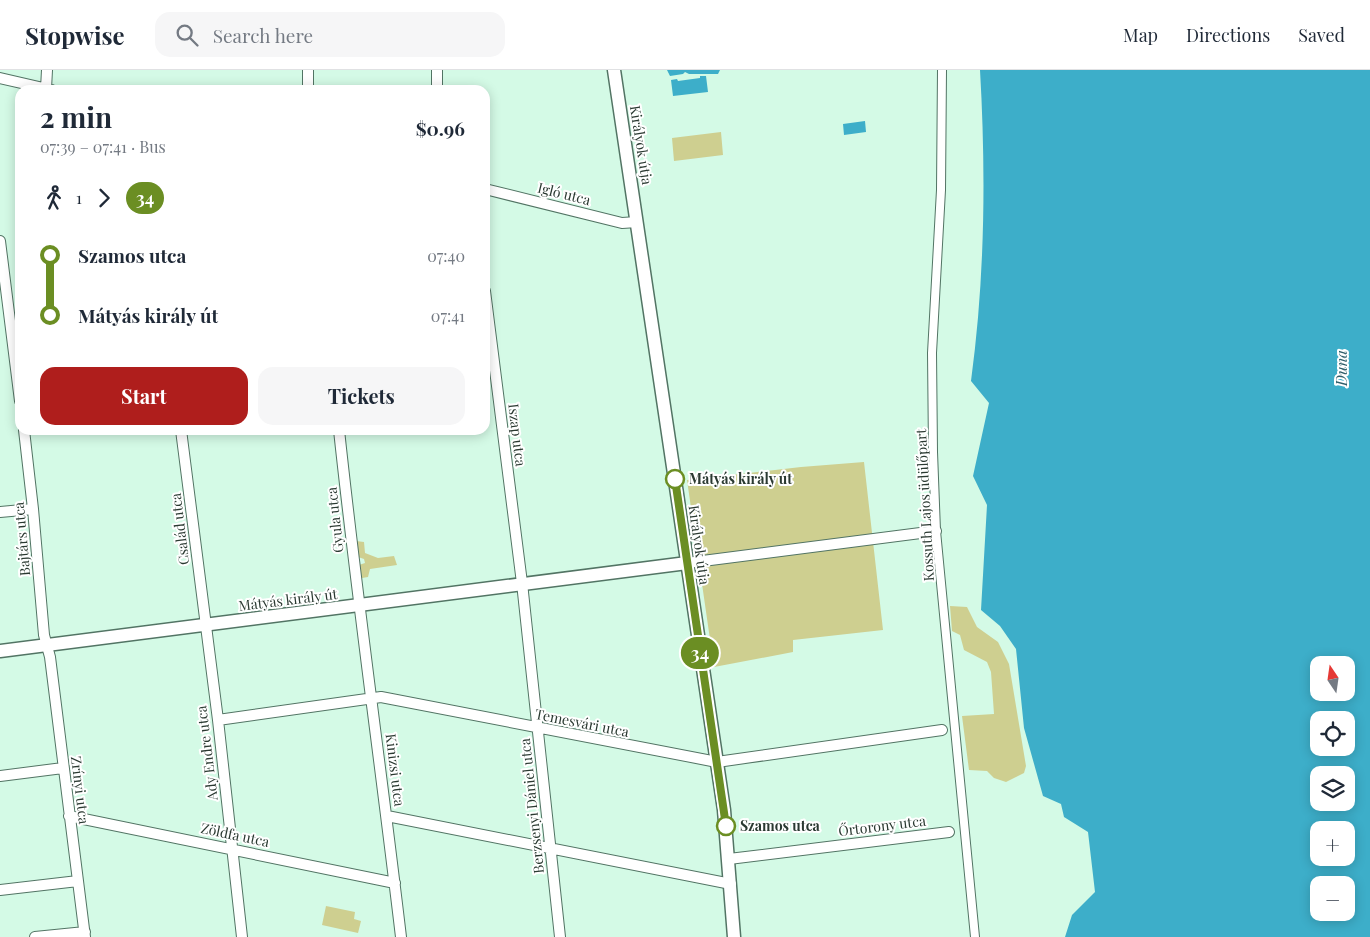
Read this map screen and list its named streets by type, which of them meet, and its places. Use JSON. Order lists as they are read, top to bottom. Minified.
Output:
{"streets":{"street":["Királyok útja","Igló utca","Iszap utca","Kossuth Lajos üdülőpart","Gyula utca","Család utca","Bajtárs utca","Mátyás király út","Temesvári utca","Ady Endre utca","Kinizsi utca","Zrínyi utca","Berzsenyi Dániel utca","Őrtorony utca","Zöldfa utca"]},"crossings":[["Királyok útja","Igló utca"],["Királyok útja","Mátyás király út"],["Királyok útja","Temesvári utca"],["Királyok útja","Őrtorony utca"],["Iszap utca","Mátyás király út"],["Iszap utca","Berzsenyi Dániel utca"],["Kossuth Lajos üdülőpart","Mátyás király út"],["Gyula utca","Mátyás király út"],["Gyula utca","Kinizsi utca"],["Család utca","Mátyás király út"],["Család utca","Ady Endre utca"],["Bajtárs utca","Mátyás király út"],["Bajtárs utca","Zrínyi utca"],["Mátyás király út","Ady Endre utca"],["Mátyás király út","Kinizsi utca"],["Mátyás király út","Zrínyi utca"],["Mátyás király út","Berzsenyi Dániel utca"],["Temesvári utca","Ady Endre utca"],["Temesvári utca","Kinizsi utca"],["Temesvári utca","Berzsenyi Dániel utca"],["Ady Endre utca","Zöldfa utca"],["Kinizsi utca","Zöldfa utca"],["Zrínyi utca","Zöldfa utca"]],"water":["Duna"],"places":["Mátyás király út","Szamos utca"],"lines":["bus line 34"],"north":"top","page":{"header":"Stopwise","search":"Search here","nav":["Map","Directions","Saved"],"on_map":"34","heading":["2 min","07:39 – 07:41 · Bus","$0.96"],"legs":["1","34"],"list":[{"name":"Szamos utca","value":"07:40"},{"name":"Mátyás király út","value":"07:41"}],"buttons":["Start","Tickets"],"map_buttons":["+","−"]}}
